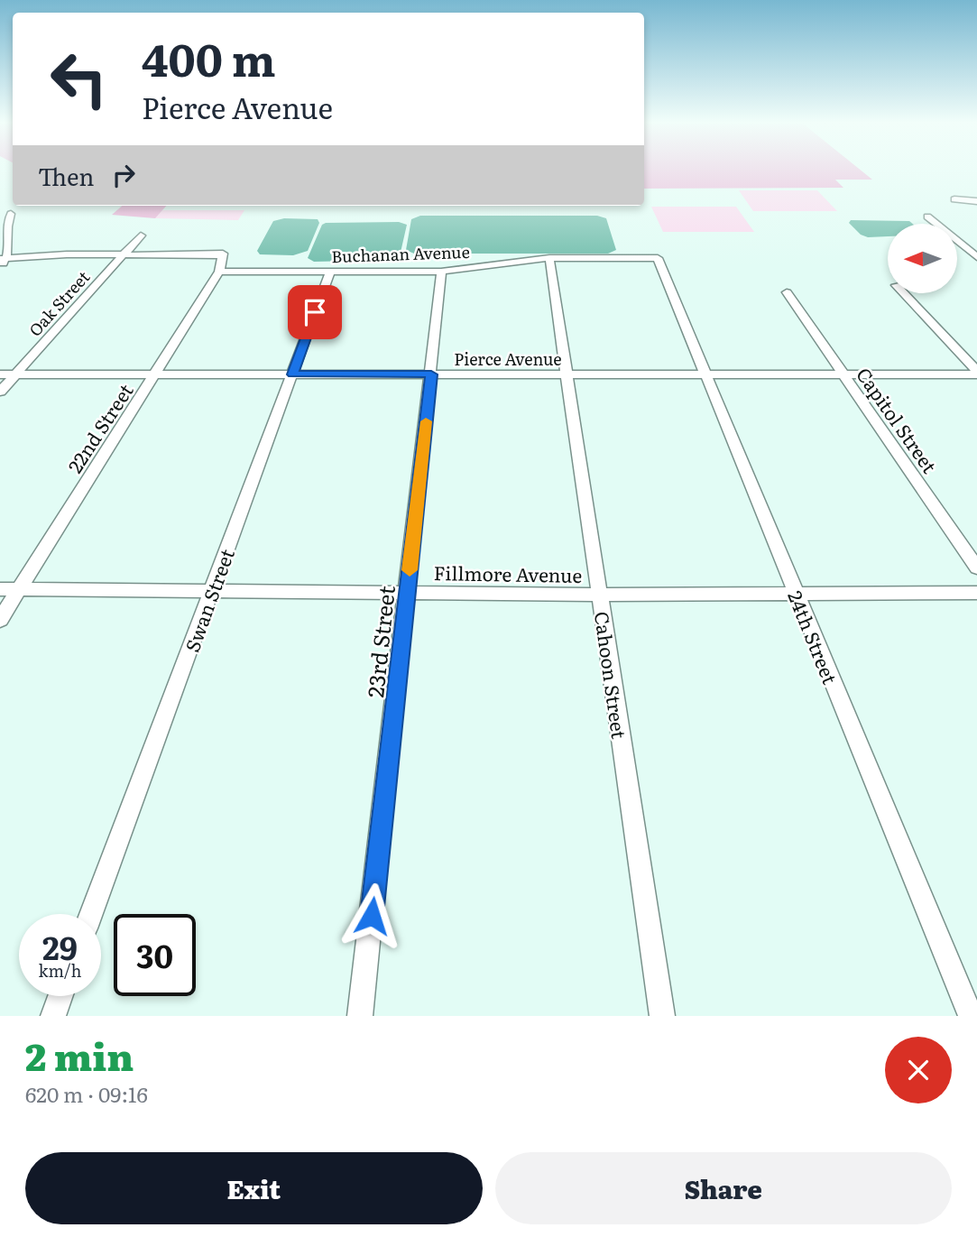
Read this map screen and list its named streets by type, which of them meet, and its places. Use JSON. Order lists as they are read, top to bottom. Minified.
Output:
{"streets":{"street":["Buchanan Avenue","Oak Street","Pierce Avenue","Capitol Street","22nd Street","Fillmore Avenue","Swan Street","24th Street","23rd Street","Cahoon Street"]},"crossings":[["Buchanan Avenue","22nd Street"],["Buchanan Avenue","Swan Street"],["Buchanan Avenue","24th Street"],["Buchanan Avenue","23rd Street"],["Buchanan Avenue","Cahoon Street"],["Oak Street","Pierce Avenue"],["Oak Street","22nd Street"],["Pierce Avenue","Capitol Street"],["Pierce Avenue","22nd Street"],["Pierce Avenue","Swan Street"],["Pierce Avenue","24th Street"],["Pierce Avenue","23rd Street"],["Pierce Avenue","Cahoon Street"],["22nd Street","Fillmore Avenue"],["Fillmore Avenue","Swan Street"],["Fillmore Avenue","24th Street"],["Fillmore Avenue","23rd Street"],["Fillmore Avenue","Cahoon Street"]],"north":"left","page":{"turn":["400 m","Pierce Avenue"],"then":"Then","speed":"29 km/h","limit":"30","heading":["2 min","620 m · 09:16"],"buttons":["Exit","Share"]}}
